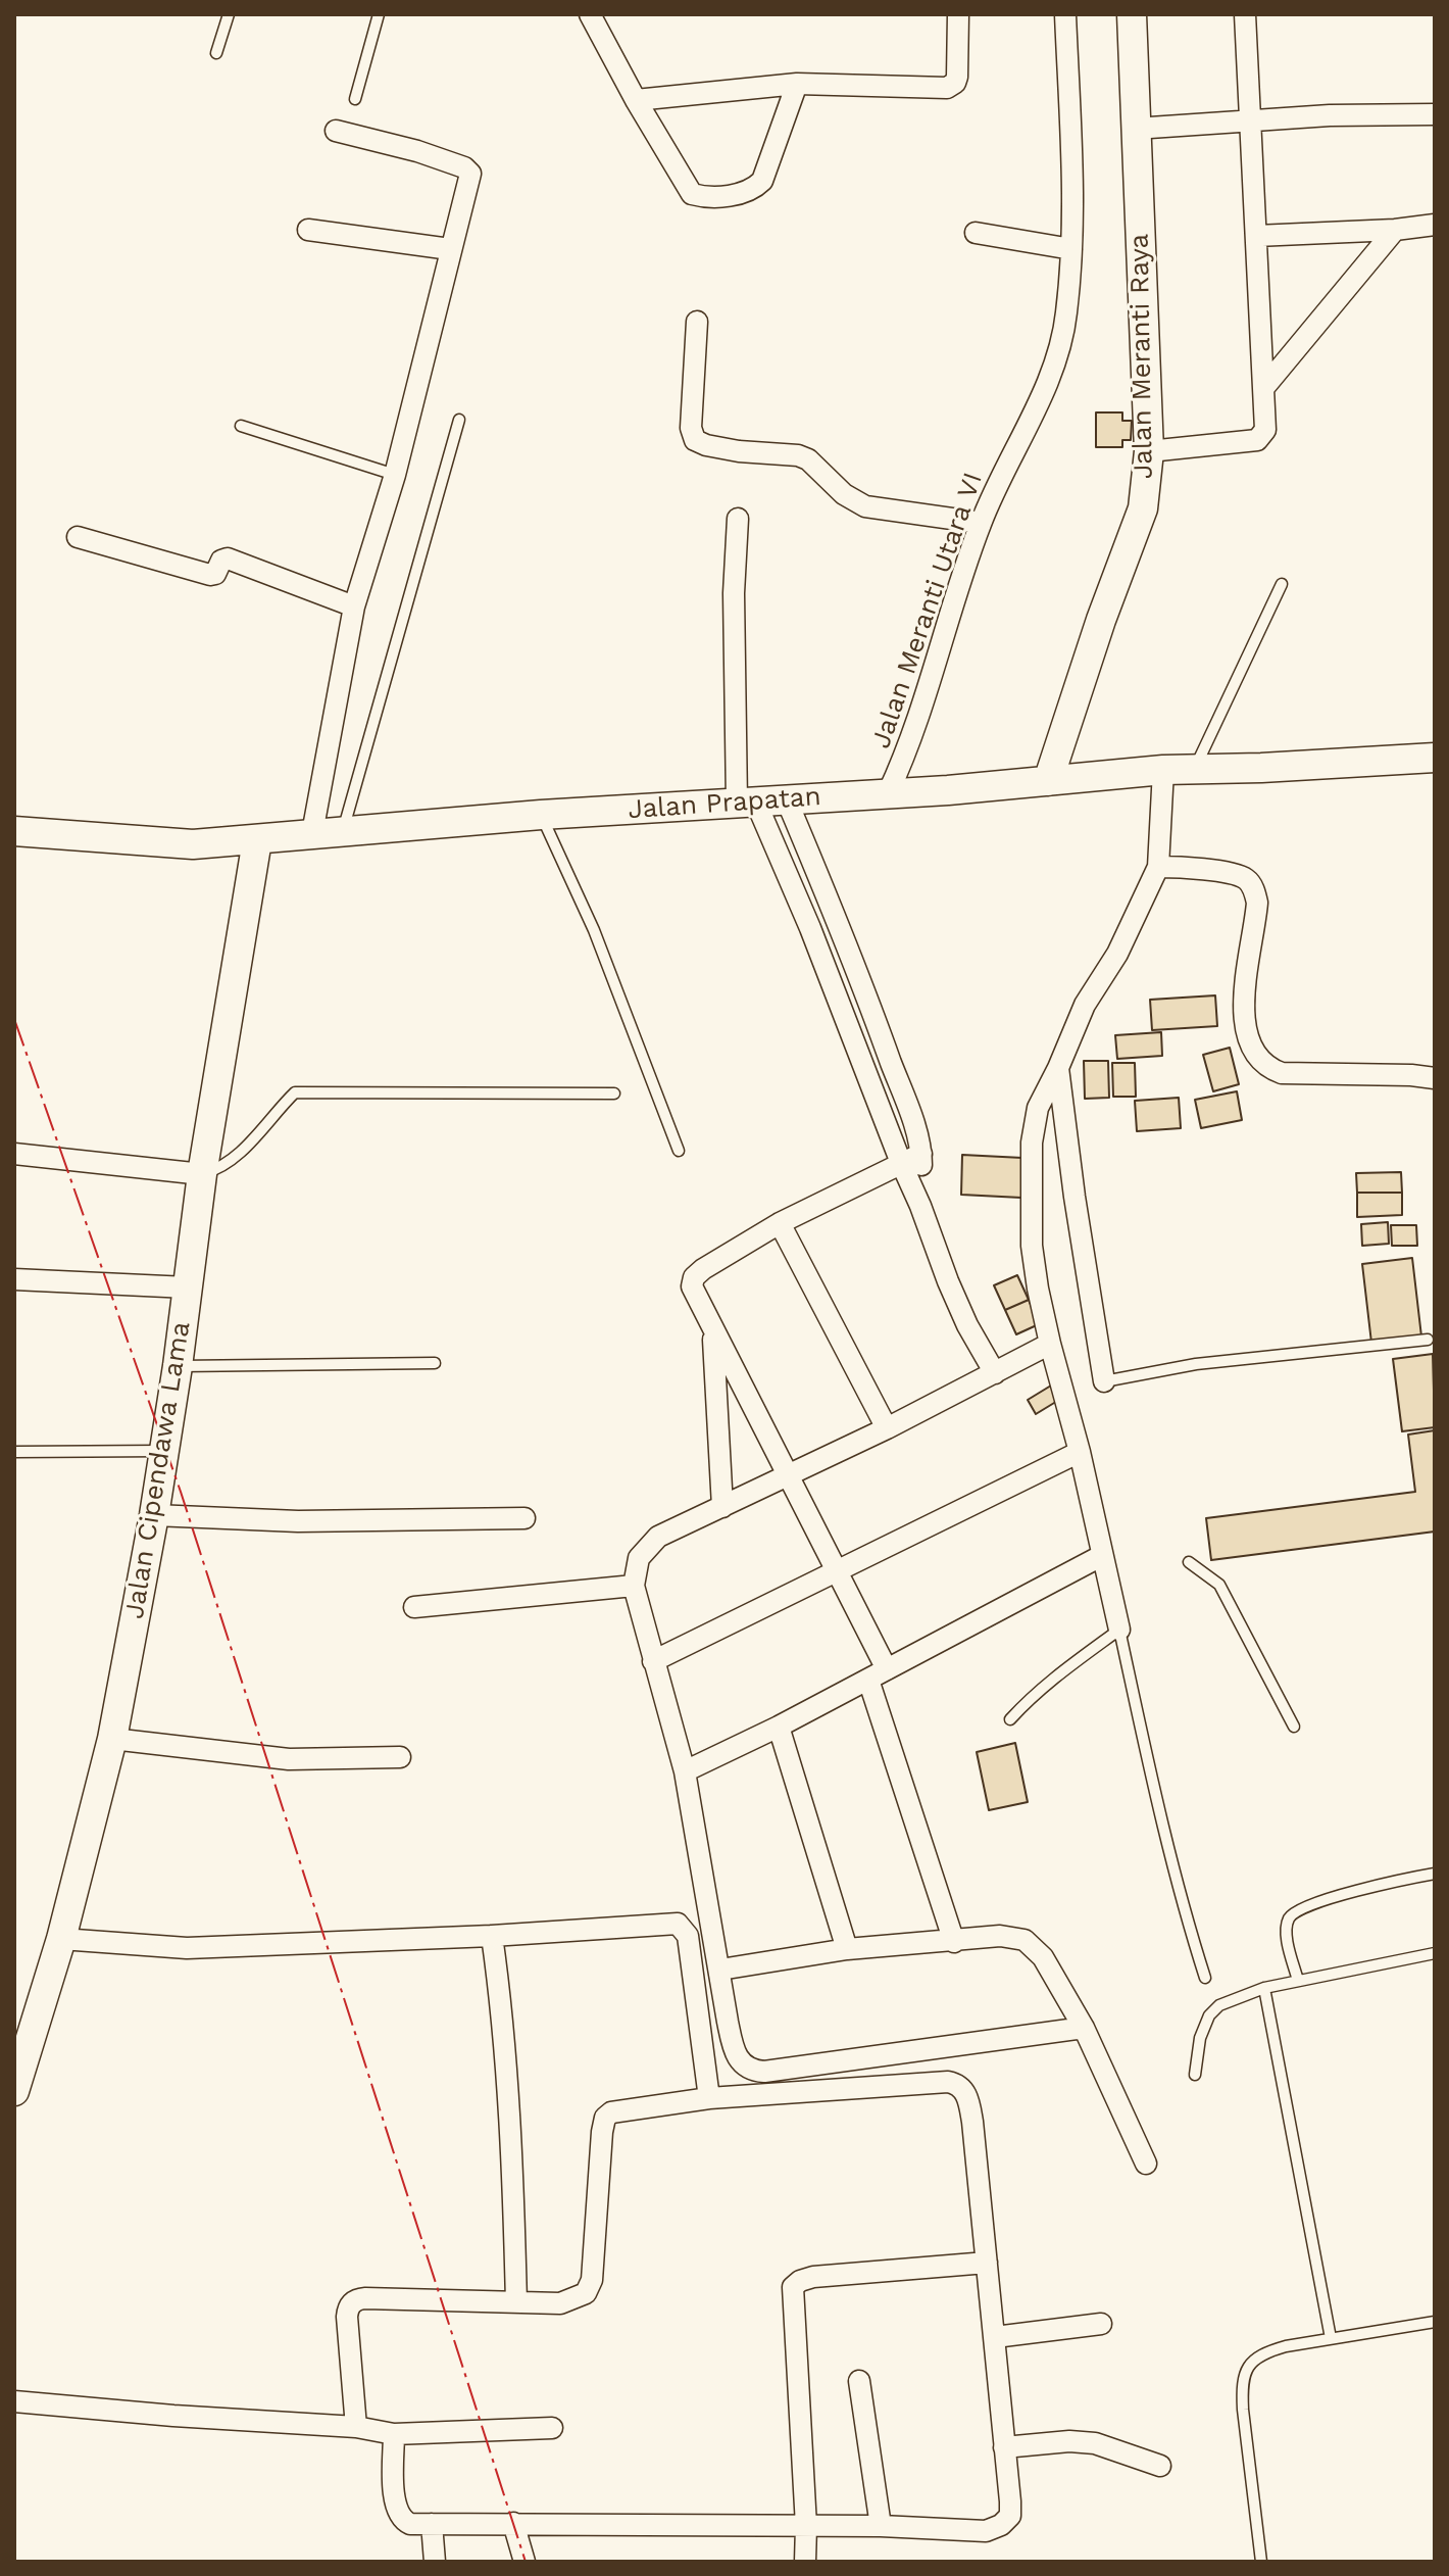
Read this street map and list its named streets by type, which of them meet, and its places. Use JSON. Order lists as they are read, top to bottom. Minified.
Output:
{"streets":{"street":["Jalan Meranti Raya","Jalan Meranti Utara VI","Jalan Prapatan","Jalan Cipendawa Lama"]},"crossings":[["Jalan Meranti Raya","Jalan Prapatan"],["Jalan Meranti Utara VI","Jalan Prapatan"],["Jalan Prapatan","Jalan Cipendawa Lama"]]}
